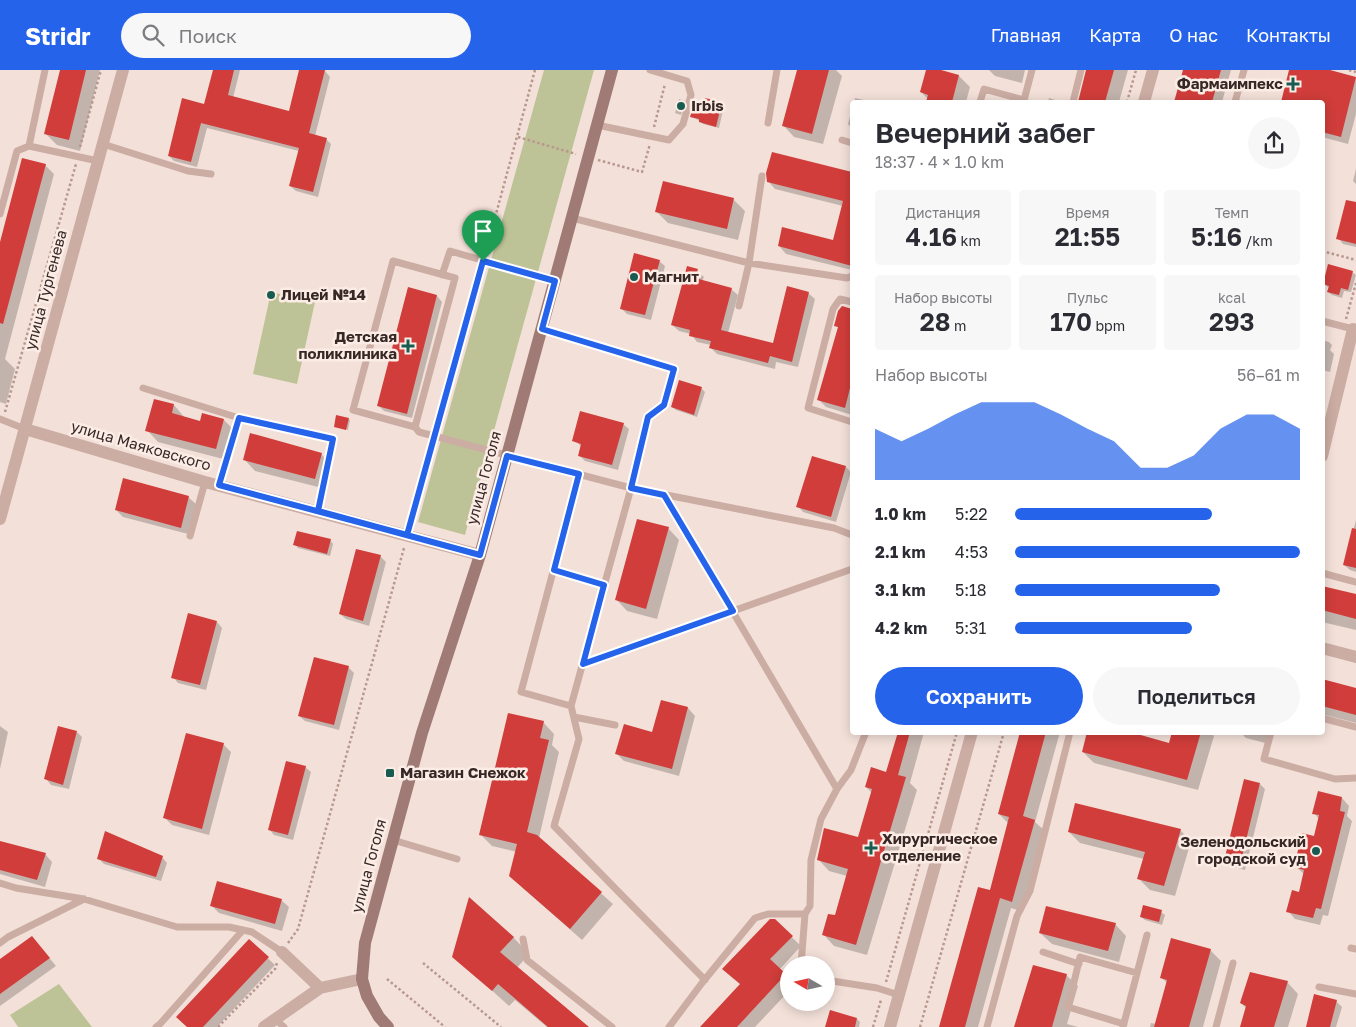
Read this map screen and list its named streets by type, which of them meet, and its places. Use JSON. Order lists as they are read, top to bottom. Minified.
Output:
{"streets":{"main road":["улица Гоголя"],"street":["улица Тургенева","улица Маяковского"]},"crossings":[["улица Тургенева","улица Маяковского"],["улица Маяковского","улица Гоголя"]],"places":{"health":["Фармаимпекс","Детская поликлиника","Хирургическое отделение"],"other":["Irbis","Магнит","Лицей №14","Зеленодольский городской суд"],"transit":["Магазин Снежок"]},"north":"left","page":{"header":"Stridr","search":"Поиск","nav":["Главная","Карта","О нас","Контакты"],"heading":["Вечерний забег","18:37 · 4 × 1.0 km"],"stats":[["Дистанция","4.16 km"],["Время","21:55"],["Темп","5:16 /km"],["Набор высоты","28 m"],["Пульс","170 bpm"],["kcal","293"]],"chart":["Набор высоты","56–61 m"],"list":[{"name":"1.0 km","note":"5:22"},{"name":"2.1 km","note":"4:53"},{"name":"3.1 km","note":"5:18"},{"name":"4.2 km","note":"5:31"}],"buttons":["Сохранить","Поделиться"]}}
